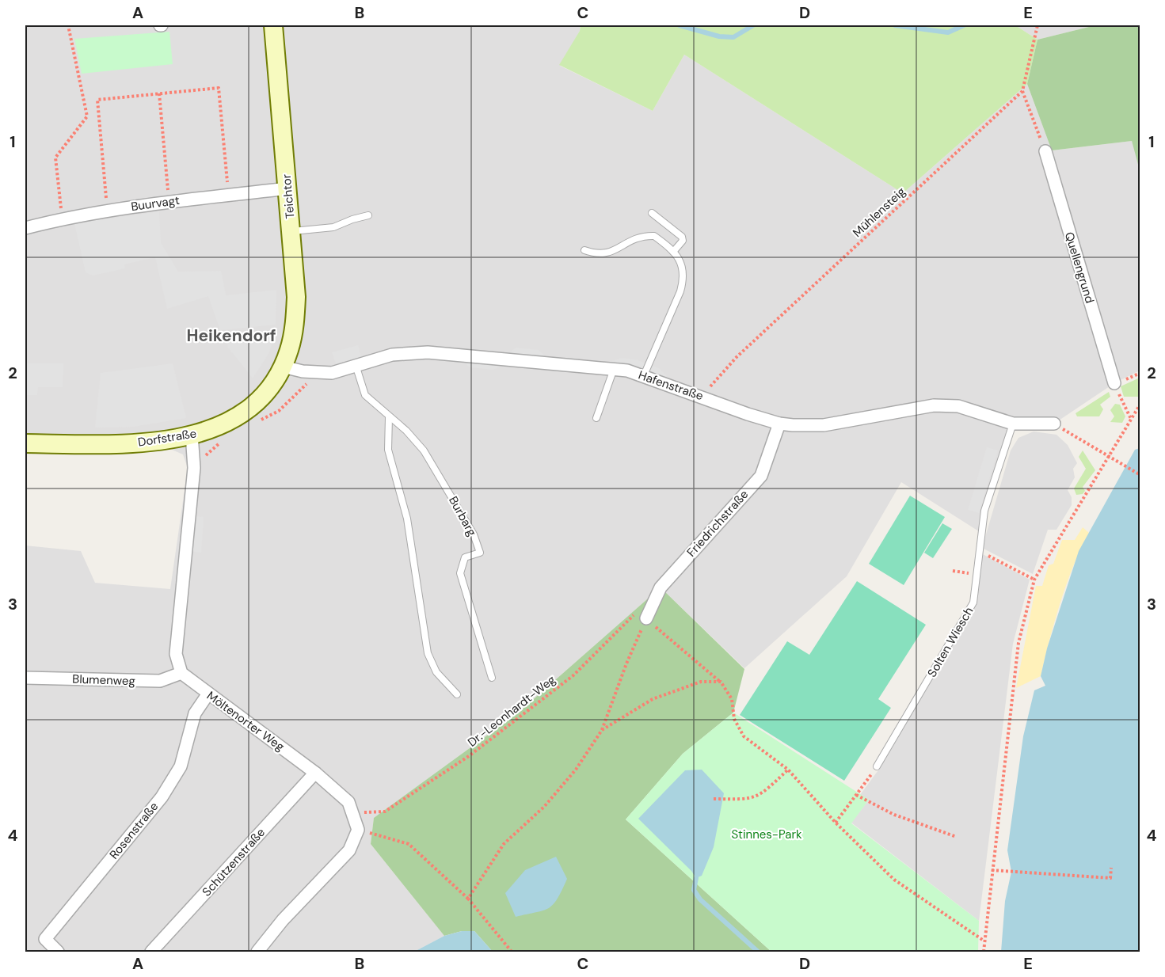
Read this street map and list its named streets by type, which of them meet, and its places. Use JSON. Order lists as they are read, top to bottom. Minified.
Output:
{"streets":{"street":["Teichtor","Buurvagt","Quellengrund","Hafenstraße","Dorfstraße","Friedrichstraße","Blumenweg","Möltenorter Weg","Rosenstraße","Schützenstraße"],"lane":["Burbarg","Solten Wiesch"],"path":["Mühlensteig","Dr.-Leonhardt-Weg"]},"crossings":[["Teichtor","Buurvagt"],["Teichtor","Hafenstraße"],["Teichtor","Dorfstraße"],["Mühlensteig","Hafenstraße"],["Hafenstraße","Dorfstraße"],["Hafenstraße","Burbarg"],["Hafenstraße","Friedrichstraße"],["Hafenstraße","Solten Wiesch"],["Blumenweg","Möltenorter Weg"],["Dr.-Leonhardt-Weg","Möltenorter Weg"],["Möltenorter Weg","Rosenstraße"],["Möltenorter Weg","Schützenstraße"]],"districts":["Heikendorf"],"parks":["Stinnes-Park"],"grid":{"columns":["A","B","C","D","E"],"rows":["1","2","3","4"]}}
